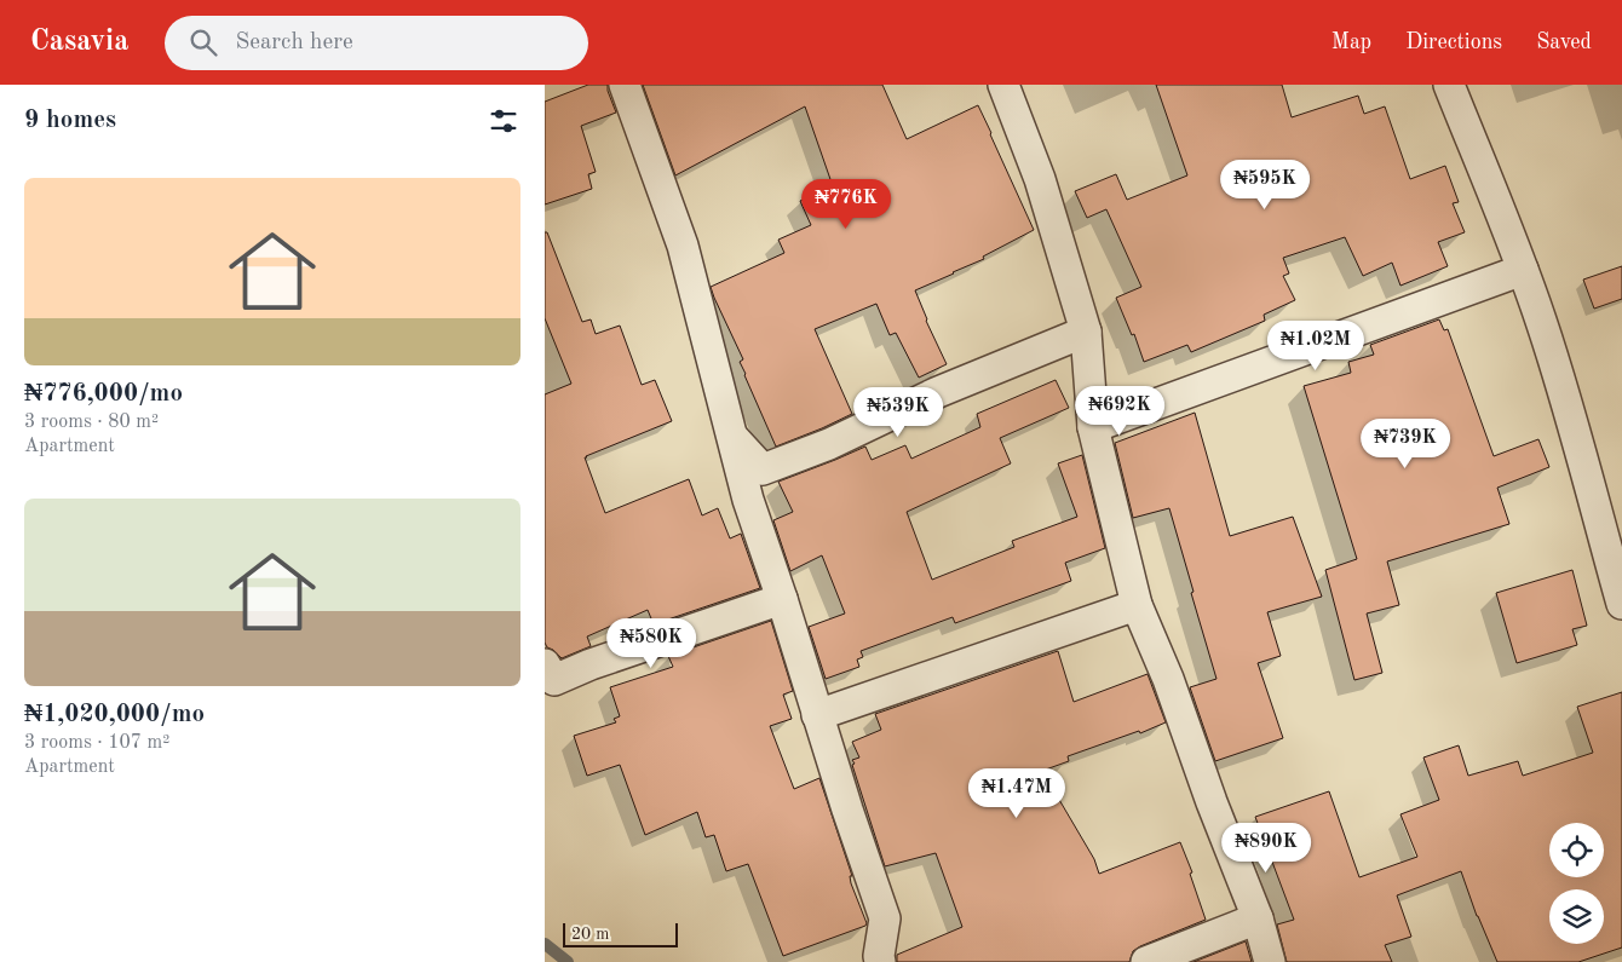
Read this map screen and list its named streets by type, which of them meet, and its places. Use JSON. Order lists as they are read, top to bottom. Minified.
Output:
{"scale_bar":"20 m","page":{"header":"Casavia","search":"Search here","nav":["Map","Directions","Saved"],"heading":"9 homes","list":[{"name":"₦776,000/mo","note":"3 rooms · 80 m² · Apartment"},{"name":"₦1,020,000/mo","note":"3 rooms · 107 m² · Apartment"}],"price":["₦595K","₦776K","₦1.02M","₦692K","₦539K","₦739K","₦580K","₦1.47M","₦890K"],"scale":"20 m"}}
